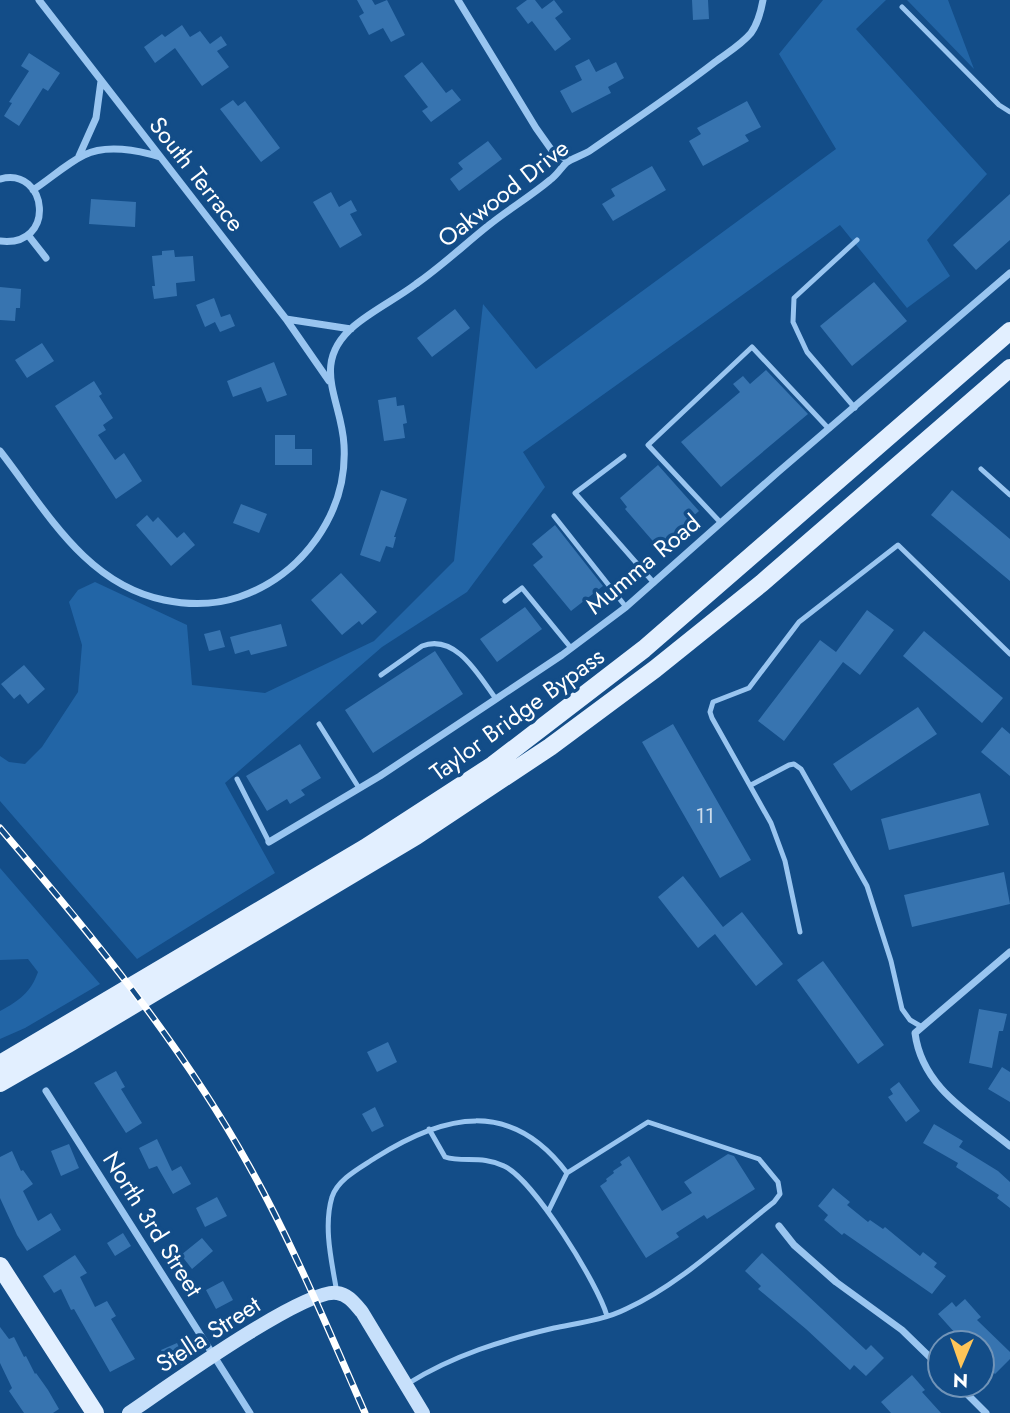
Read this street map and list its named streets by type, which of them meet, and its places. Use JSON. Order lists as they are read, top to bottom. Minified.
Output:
{"streets":{"main road":["Taylor Bridge Bypass"],"street":["South Terrace","Oakwood Drive","Mumma Road","North 3rd Street","Stella Street"]},"crossings":[["South Terrace","Oakwood Drive"],["North 3rd Street","Stella Street"]],"house_numbers":["11"],"north":"bottom"}
